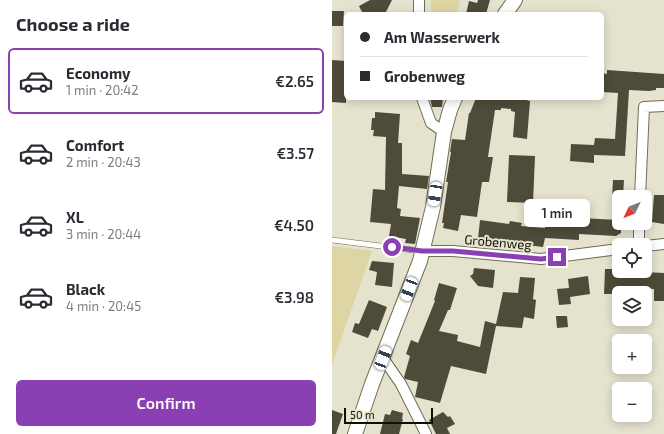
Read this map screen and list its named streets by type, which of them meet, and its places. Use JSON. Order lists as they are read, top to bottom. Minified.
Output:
{"streets":{"street":["Grobenweg"]},"scale_bar":"50 m","north":"bottom left","page":{"heading":"Choose a ride","banner":["Am Wasserwerk","Grobenweg"],"list":[{"name":"Economy","note":"1 min · 20:42","value":"€2.65"},{"name":"Comfort","note":"2 min · 20:43","value":"€3.57"},{"name":"XL","note":"3 min · 20:44","value":"€4.50"},{"name":"Black","note":"4 min · 20:45","value":"€3.98"}],"map_buttons":["+","−"],"bubble":"1 min","buttons":"Confirm","scale":"50 m"}}
